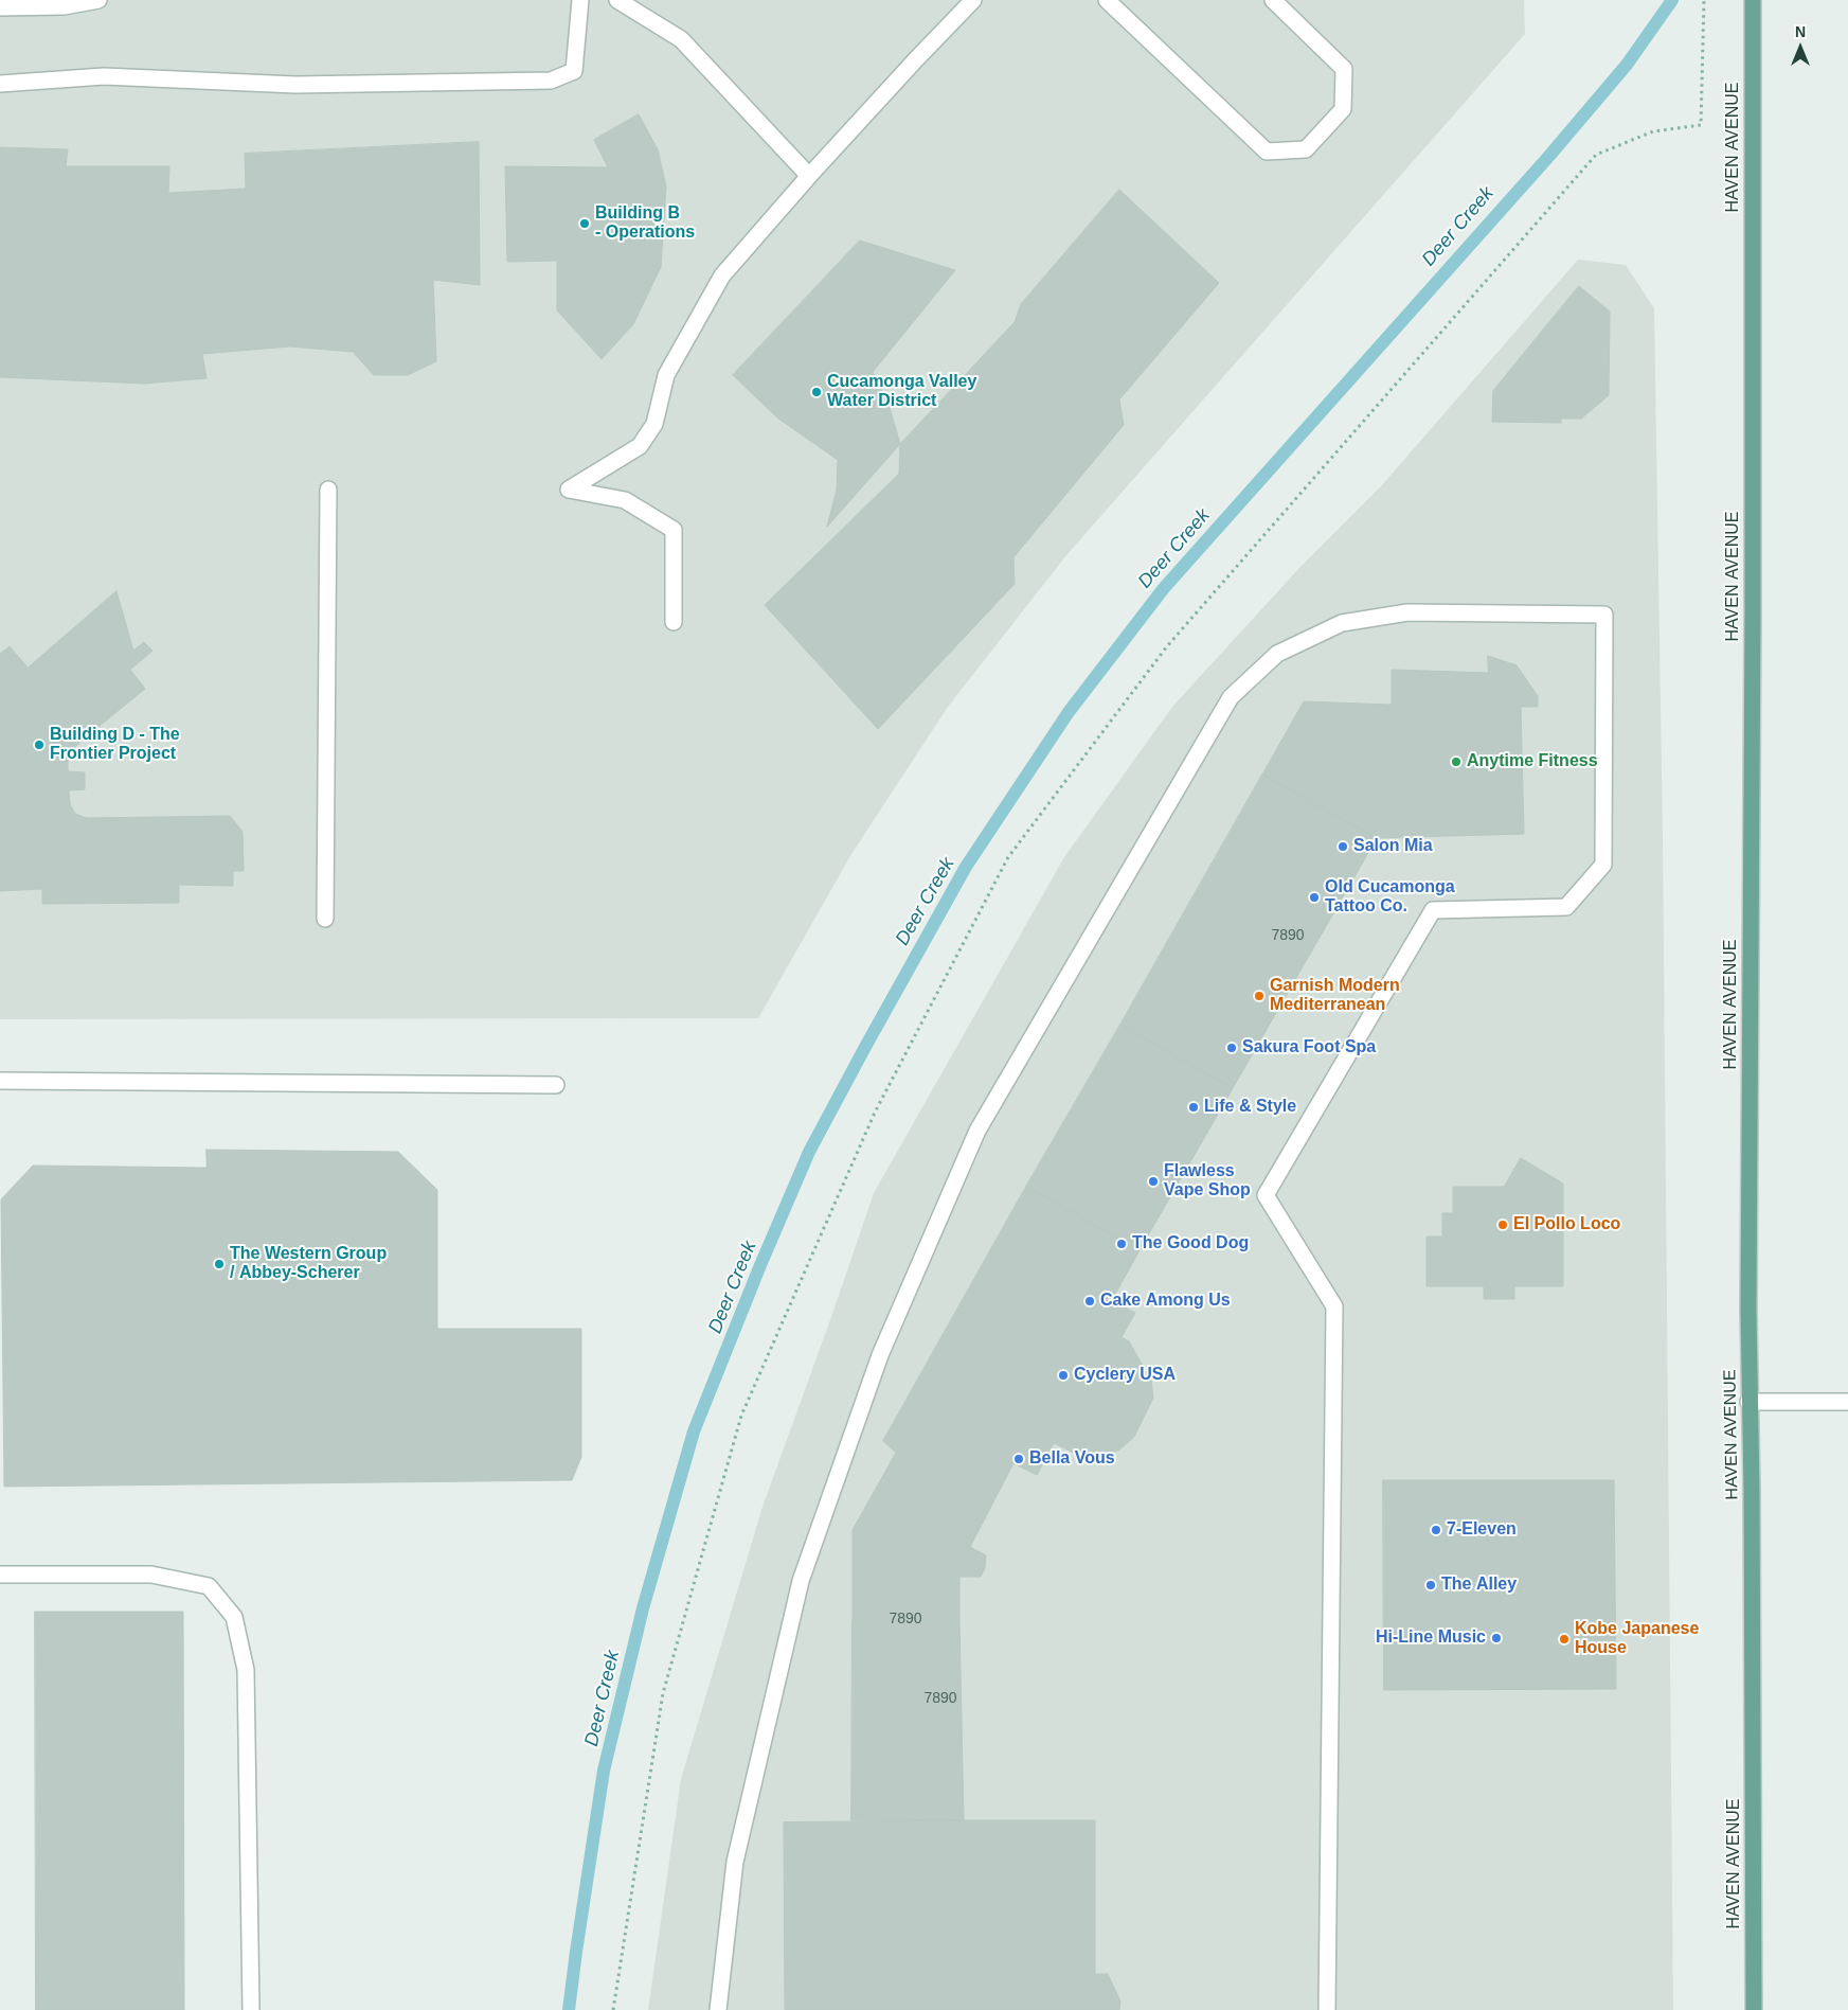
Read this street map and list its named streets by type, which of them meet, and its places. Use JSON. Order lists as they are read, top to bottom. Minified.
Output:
{"streets":{"main road":["HAVEN AVENUE"]},"water":["Deer Creek"],"places":["Building B - Operations","Cucamonga Valley Water District","Building D - The Frontier Project","Anytime Fitness","Salon Mia","Old Cucamonga Tattoo Co.","Garnish Modern Mediterranean","Sakura Foot Spa","Life & Style","Flawless Vape Shop","El Pollo Loco","The Good Dog","The Western Group / Abbey-Scherer","Cake Among Us","Cyclery USA","Bella Vous","7-Eleven","The Alley","Hi-Line Music","Kobe Japanese House"],"house_numbers":["7890","7890","7890"],"north":"top"}
